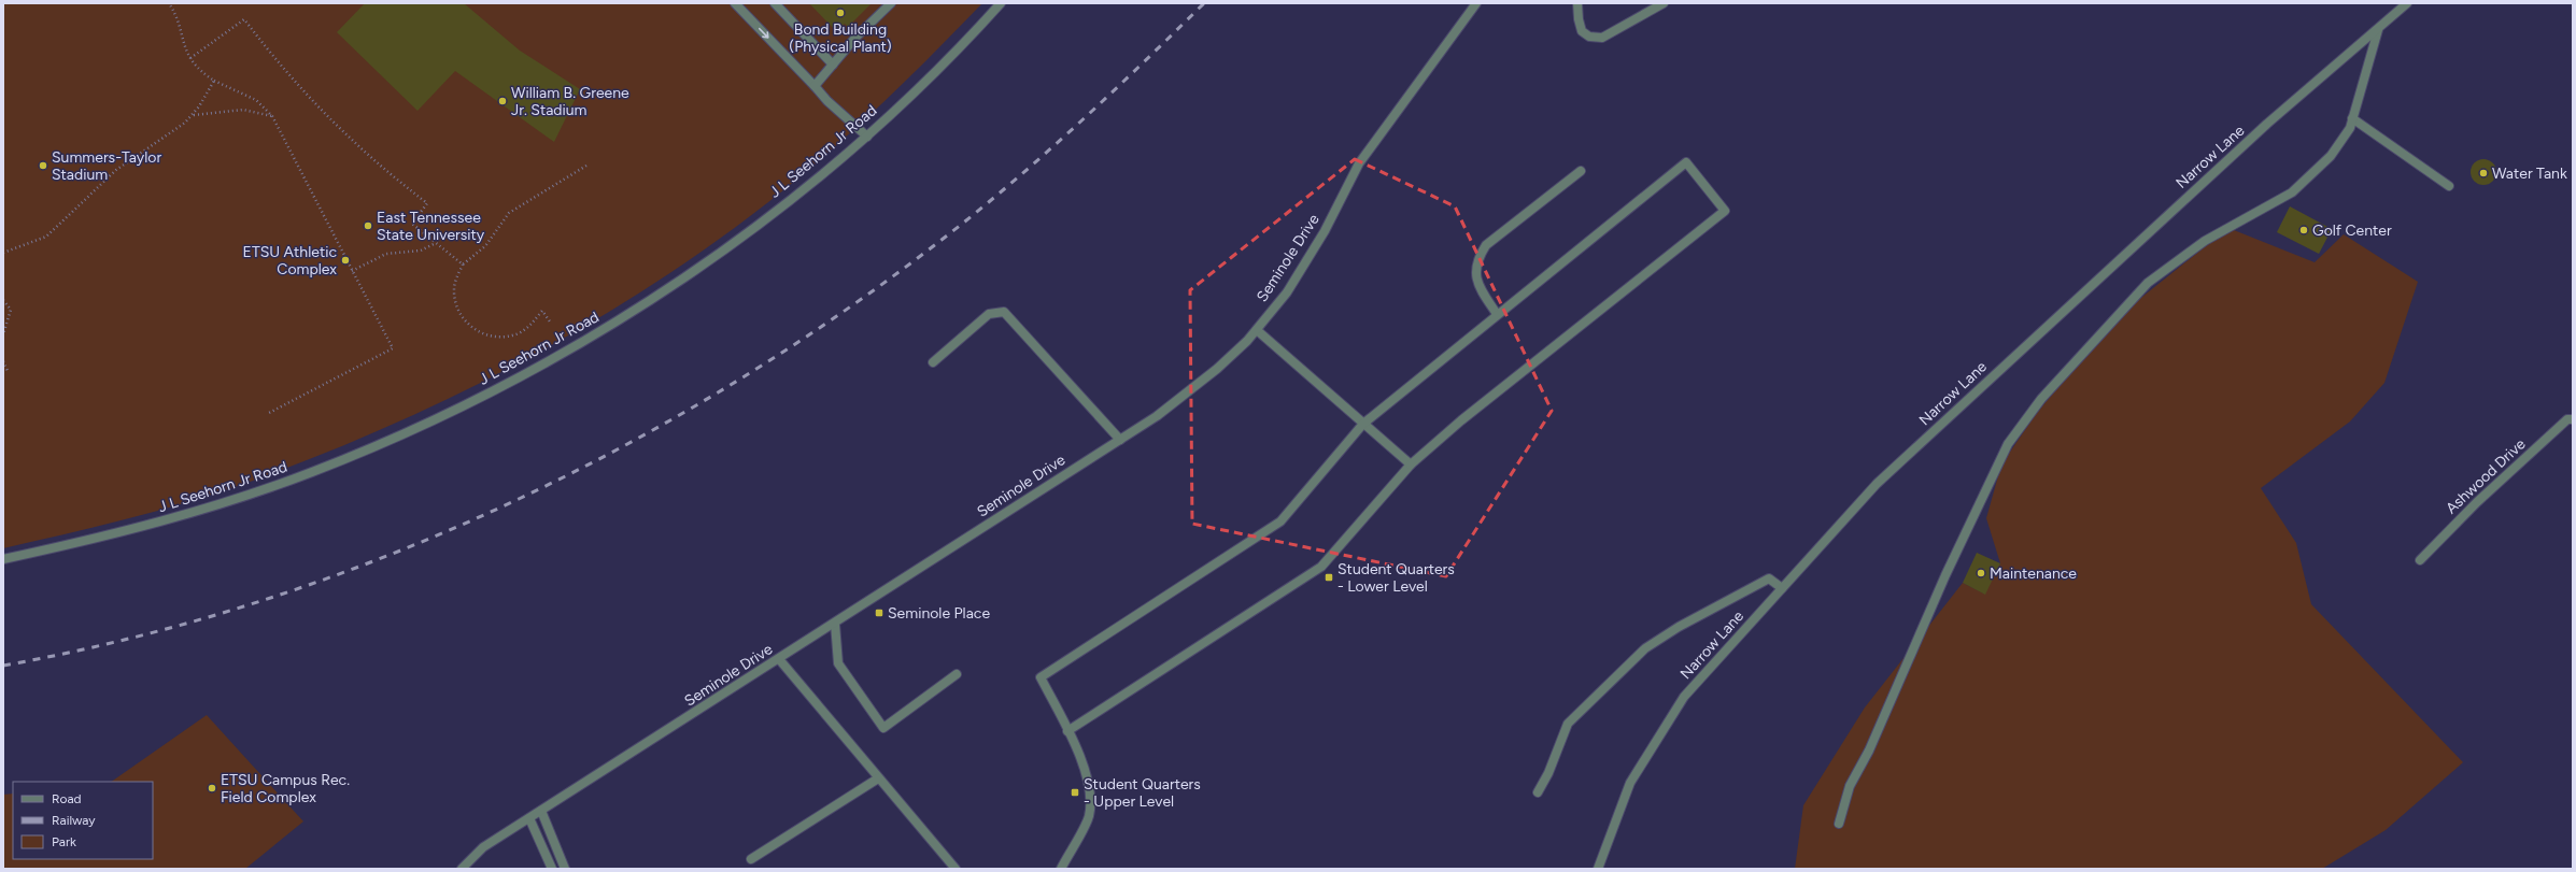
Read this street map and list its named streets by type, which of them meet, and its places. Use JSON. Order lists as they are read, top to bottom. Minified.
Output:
{"streets":{"street":["J L Seehorn Jr Road","Narrow Lane","Seminole Drive","Ashwood Drive"]},"places":{"other":["Bond Building (Physical Plant)","William B. Greene Jr. Stadium","Summers-Taylor Stadium","Water Tank","East Tennessee State University","Golf Center","ETSU Athletic Complex","Maintenance","ETSU Campus Rec. Field Complex"],"transit":["Student Quarters - Lower Level","Seminole Place","Student Quarters - Upper Level"]},"legend":["Road","Railway","Park"]}
